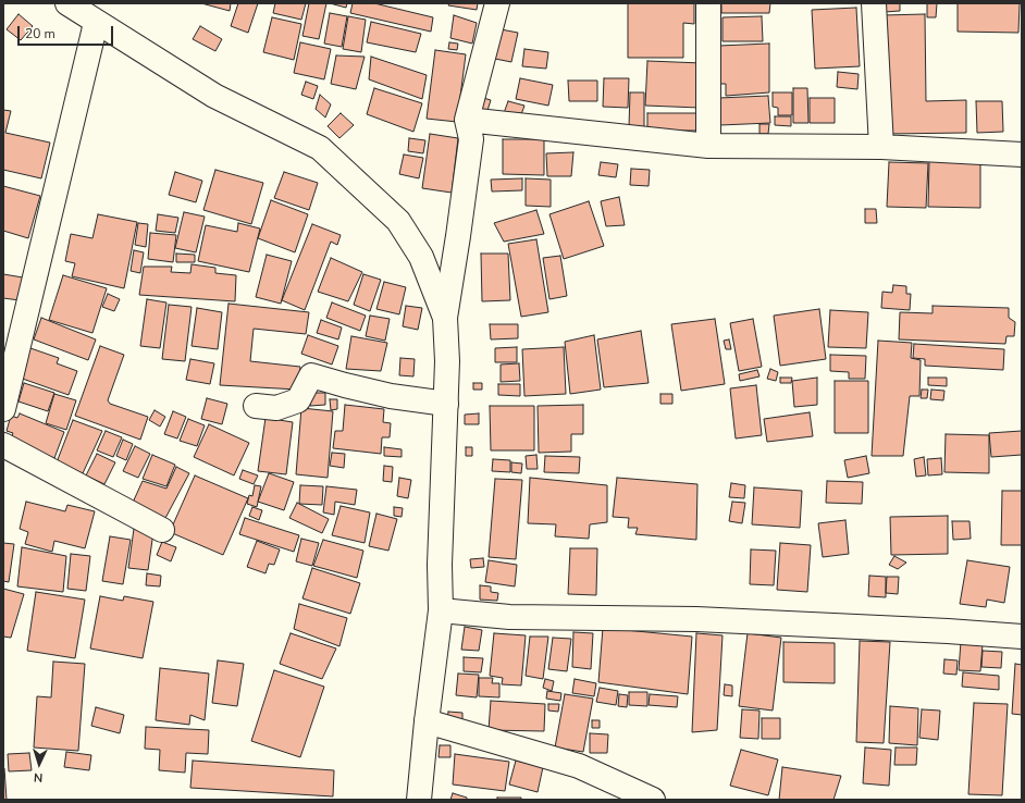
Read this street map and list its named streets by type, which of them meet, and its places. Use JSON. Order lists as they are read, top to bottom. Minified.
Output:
{"scale_bar":"20 m","north":"bottom"}
